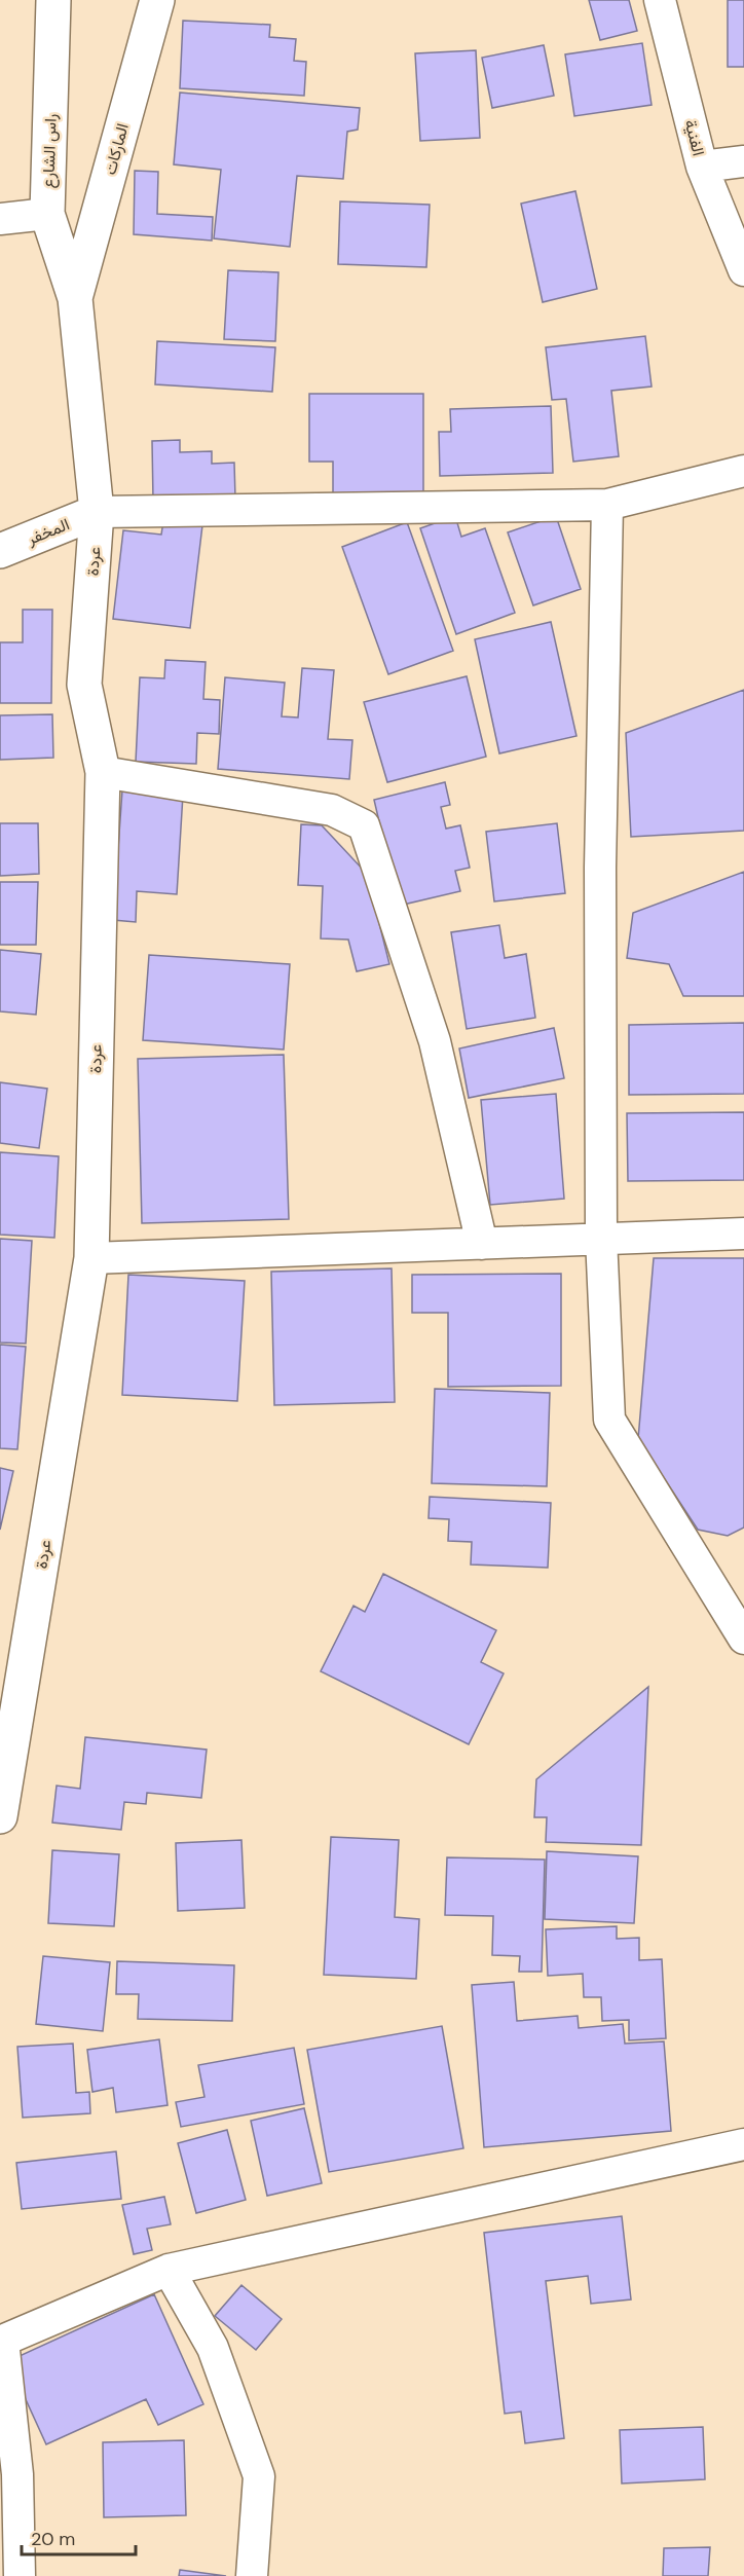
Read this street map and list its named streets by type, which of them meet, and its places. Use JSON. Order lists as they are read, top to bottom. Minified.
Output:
{"streets":{"street":["الفنية","الماركات","راس الشارع","المخفر","عردة"]},"crossings":[["الماركات","راس الشارع"],["الماركات","عردة"],["راس الشارع","عردة"],["المخفر","عردة"]],"scale_bar":"20 m"}
